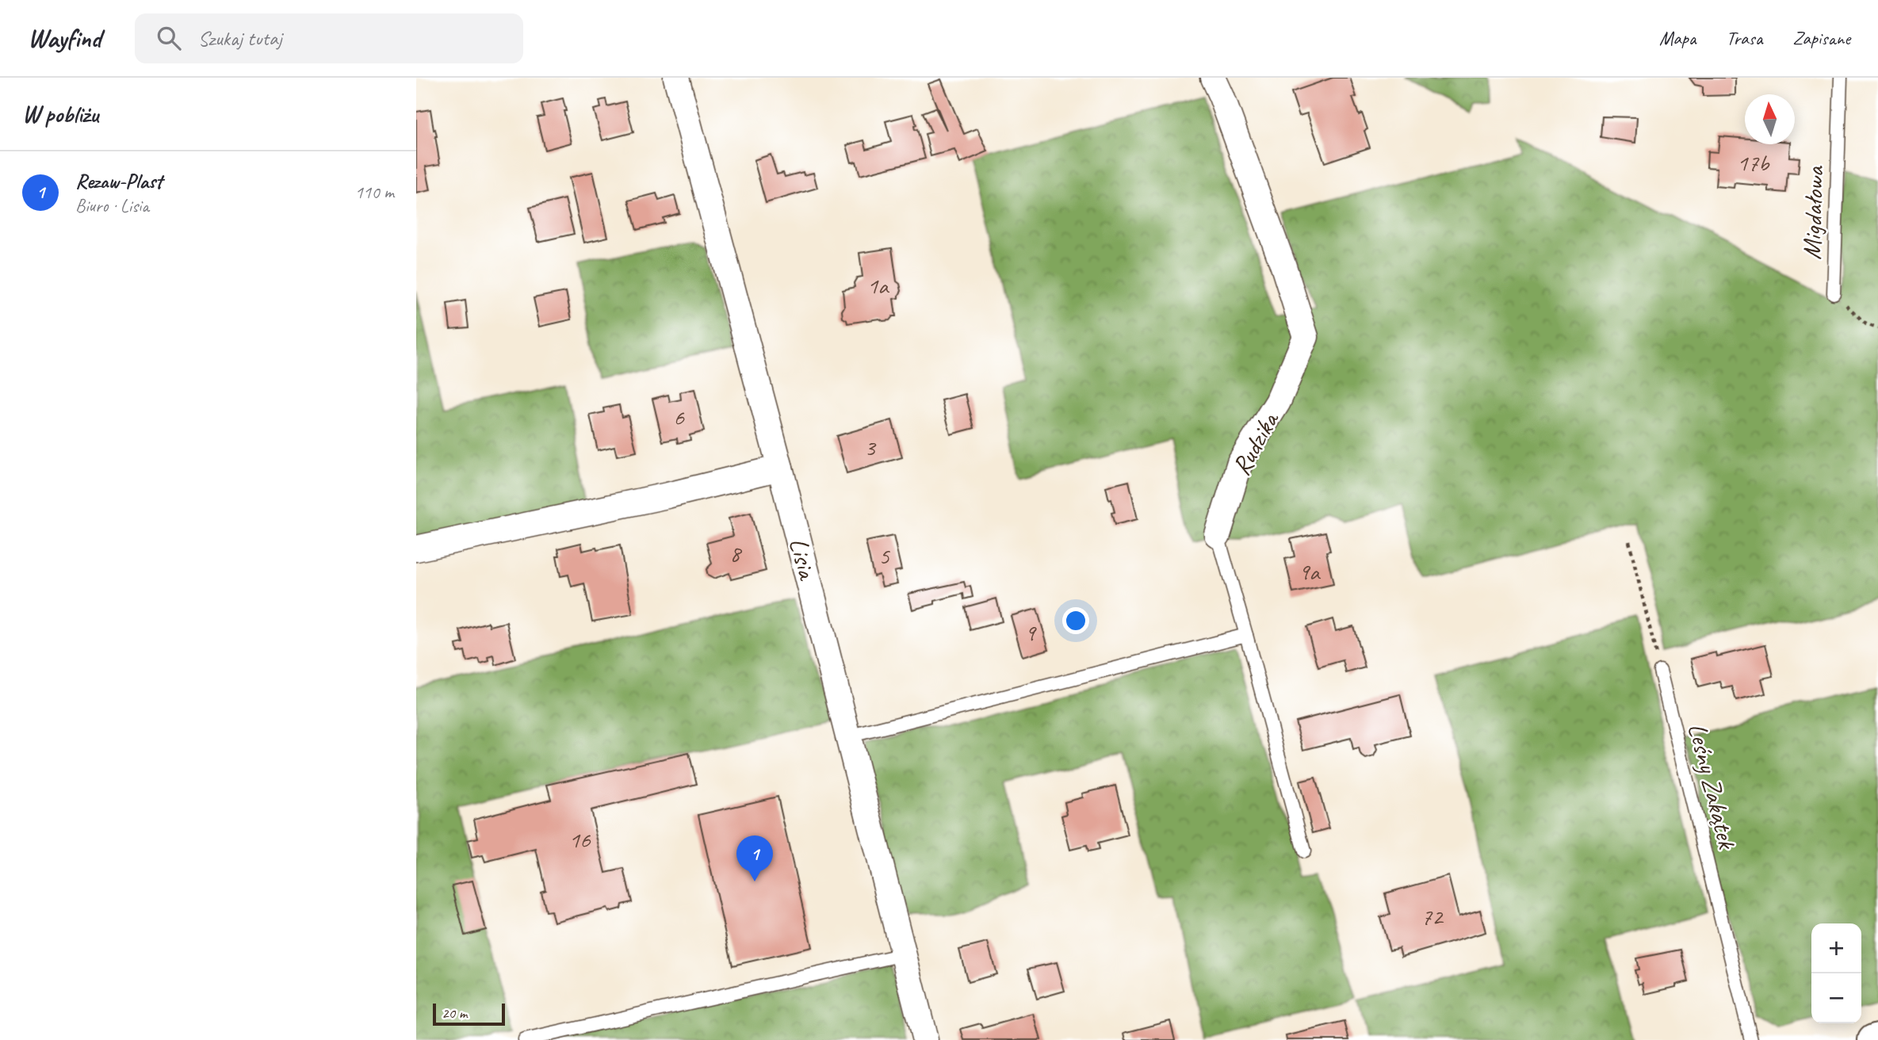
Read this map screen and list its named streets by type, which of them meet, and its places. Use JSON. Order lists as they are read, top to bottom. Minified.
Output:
{"streets":{"street":["Rudzika","Lisia"],"lane":["Migdałowa","Leśny Zakątek"]},"house_numbers":["17b","1a","6","3","8","5","9a","9","16","72"],"scale_bar":"20 m","north":"top","page":{"header":"Wayfind","search":"Szukaj tutaj","nav":["Mapa","Trasa","Zapisane"],"heading":"W pobliżu","list":[{"mark":"1","name":"Rezaw-Plast","note":"Biuro · Lisia","value":"110 m"}],"pins":"1","map_buttons":["+","−"],"scale":"20 m"}}
